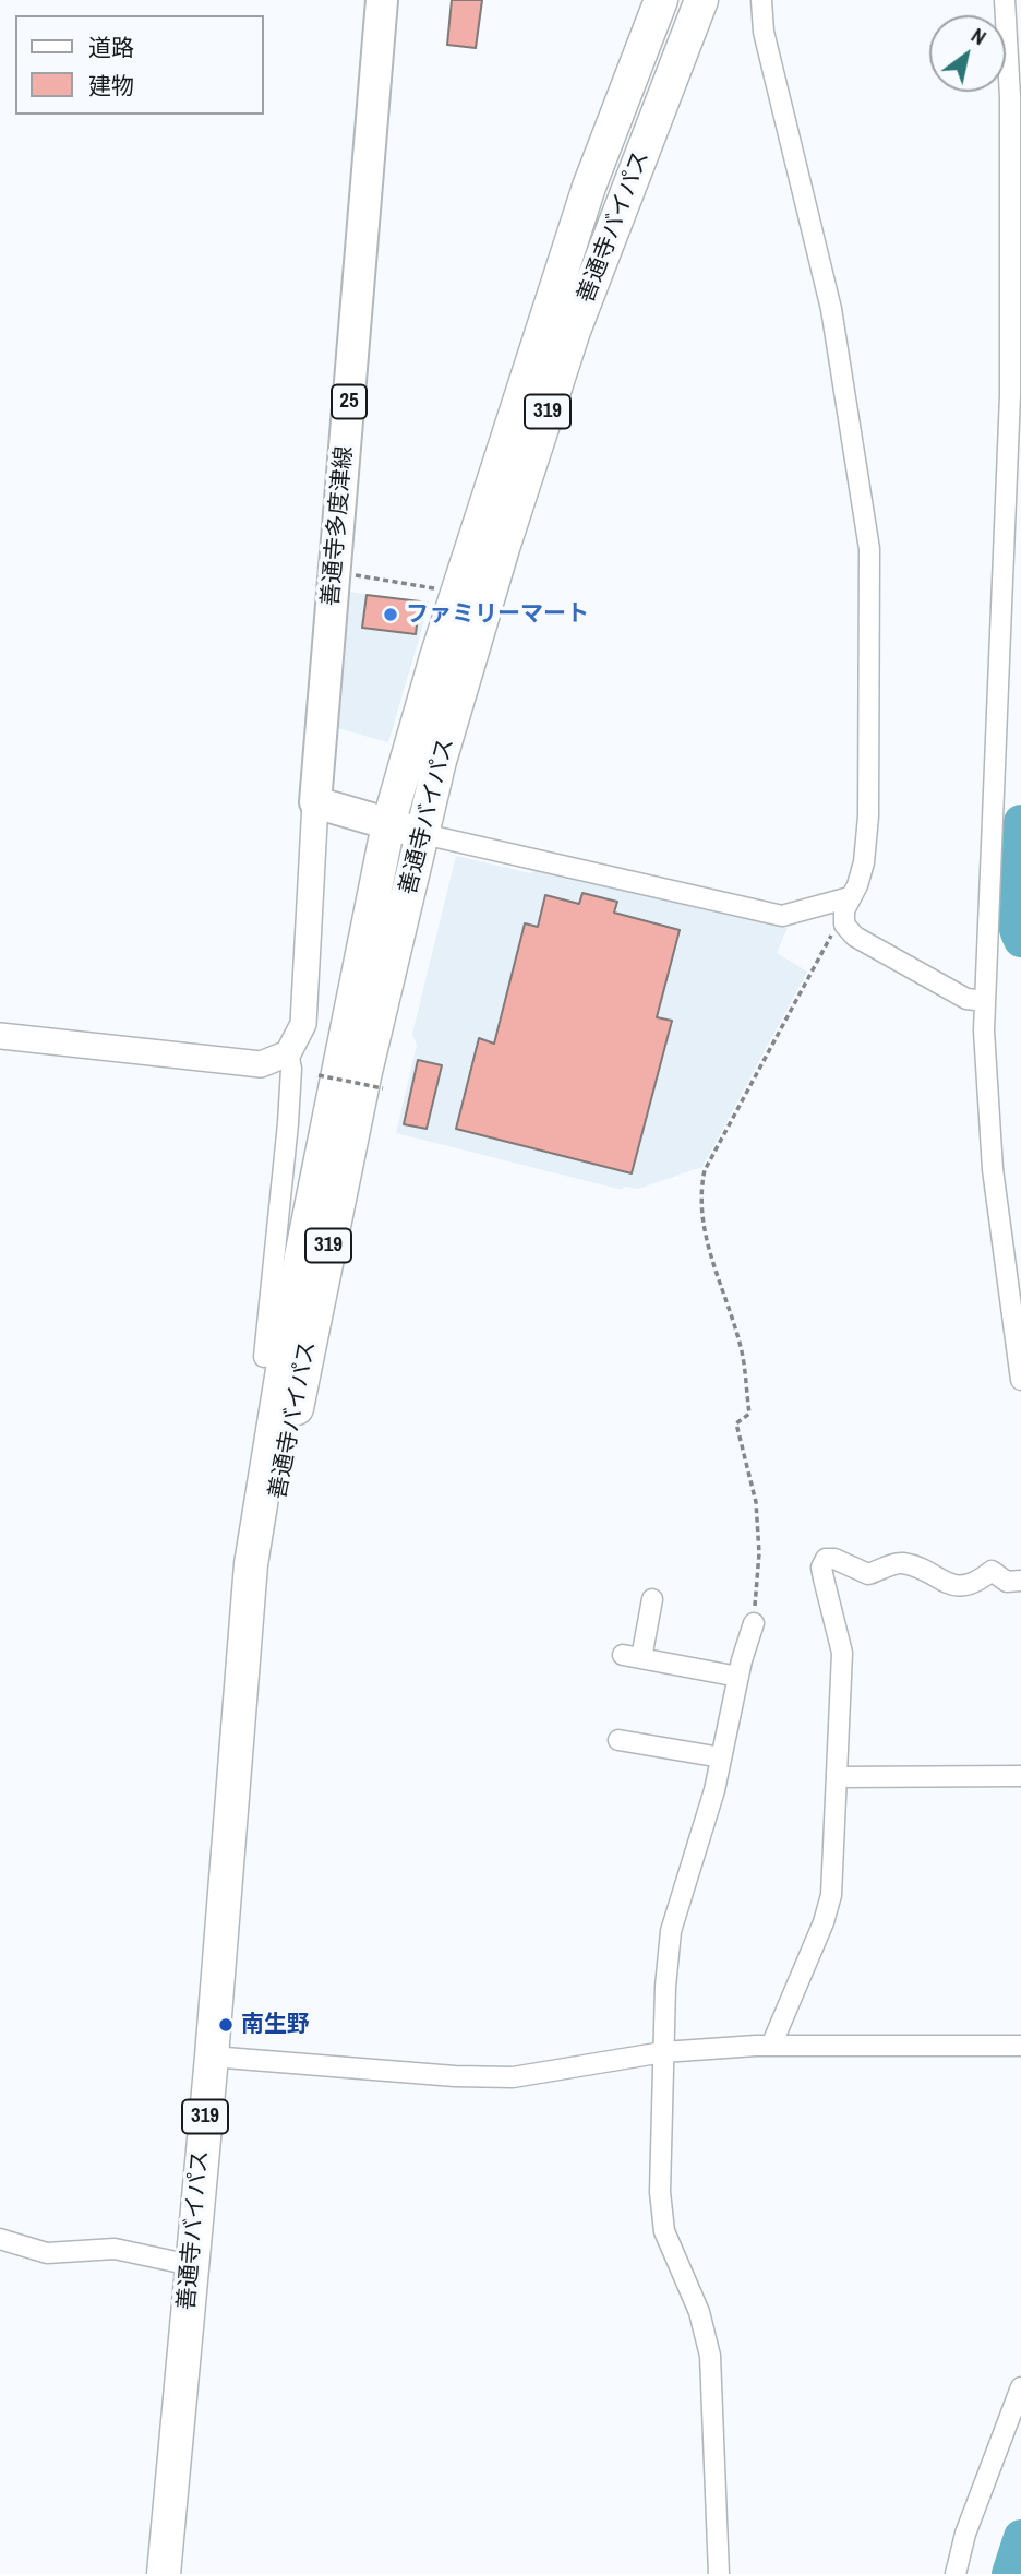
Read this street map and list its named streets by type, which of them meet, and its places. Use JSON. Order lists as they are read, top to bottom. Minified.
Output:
{"streets":{"highway":["善通寺バイパス","319"],"main road":["25","善通寺多度津線"]},"places":["ファミリーマート","南生野"],"legend":["道路","建物"],"north":"top right"}
